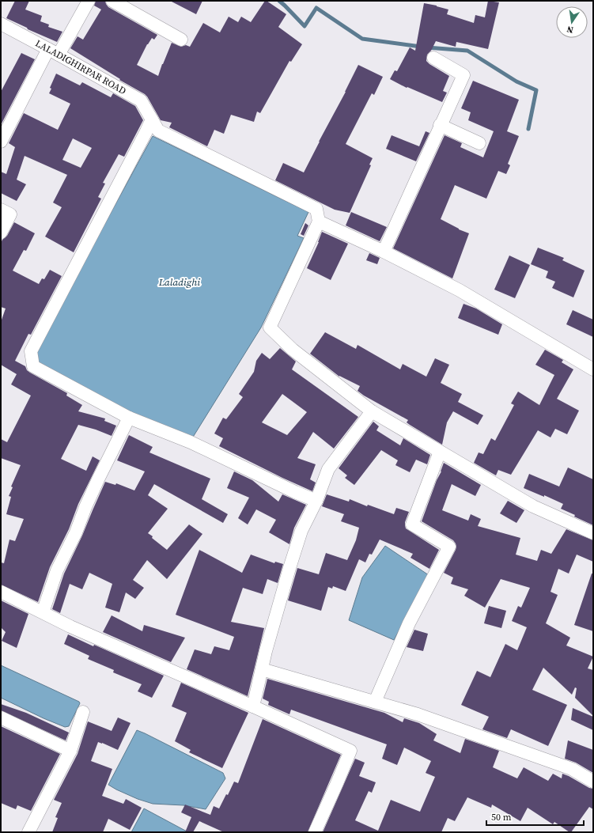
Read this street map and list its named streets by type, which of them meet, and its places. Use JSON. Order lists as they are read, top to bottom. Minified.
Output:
{"streets":{"street":["LALADIGHIRPAR ROAD"]},"water":["Laladighi"],"scale_bar":"50 m","north":"bottom"}
